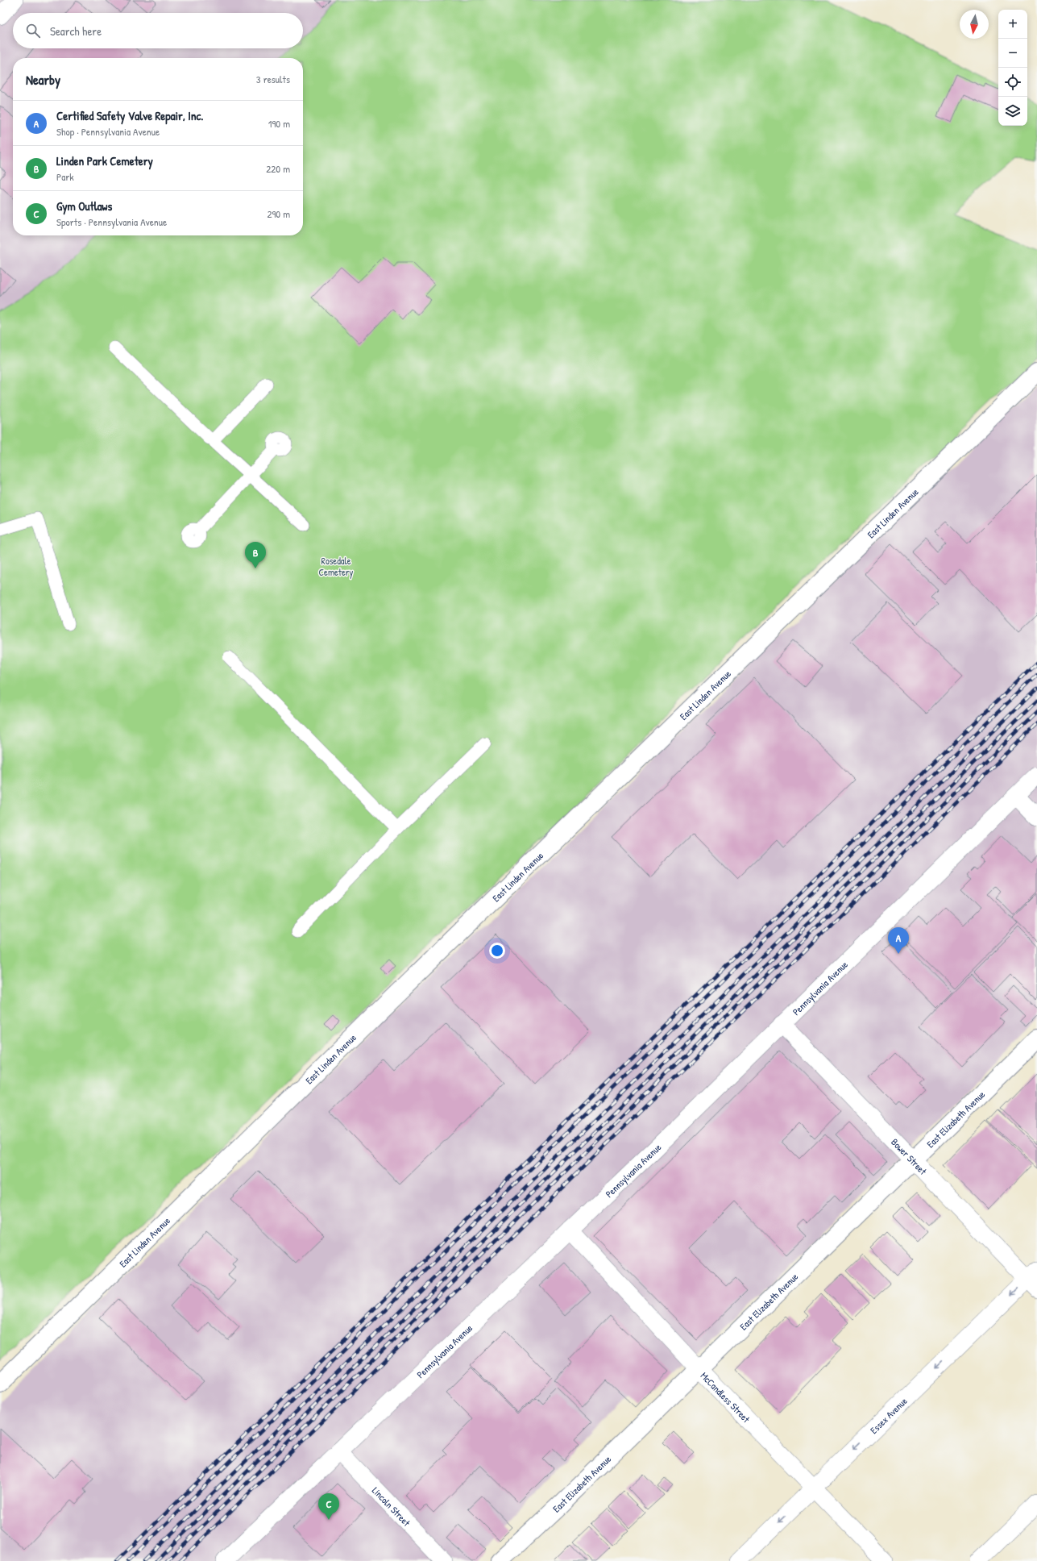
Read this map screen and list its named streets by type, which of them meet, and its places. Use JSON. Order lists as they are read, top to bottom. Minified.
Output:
{"streets":{"street":["East Linden Avenue","Pennsylvania Avenue","East Elizabeth Avenue","Bower Street","McCandless Street","Essex Avenue","Lincoln Street"]},"crossings":[["Pennsylvania Avenue","Bower Street"],["Pennsylvania Avenue","McCandless Street"],["Pennsylvania Avenue","Lincoln Street"],["East Elizabeth Avenue","Bower Street"],["East Elizabeth Avenue","McCandless Street"],["Bower Street","Essex Avenue"],["McCandless Street","Essex Avenue"]],"one_way":["Essex Avenue"],"parks":["Rosedale Cemetery"],"north":"bottom","page":{"map_buttons":["+","−"],"search":"Search here","heading":["Nearby","3 results"],"list":[{"mark":"A","name":"Certified Safety Valve Repair, Inc.","note":"Shop · Pennsylvania Avenue","value":"190 m"},{"mark":"B","name":"Linden Park Cemetery","note":"Park","value":"220 m"},{"mark":"C","name":"Gym Outlaws","note":"Sports · Pennsylvania Avenue","value":"290 m"}],"pins":["B","A","C"]}}
